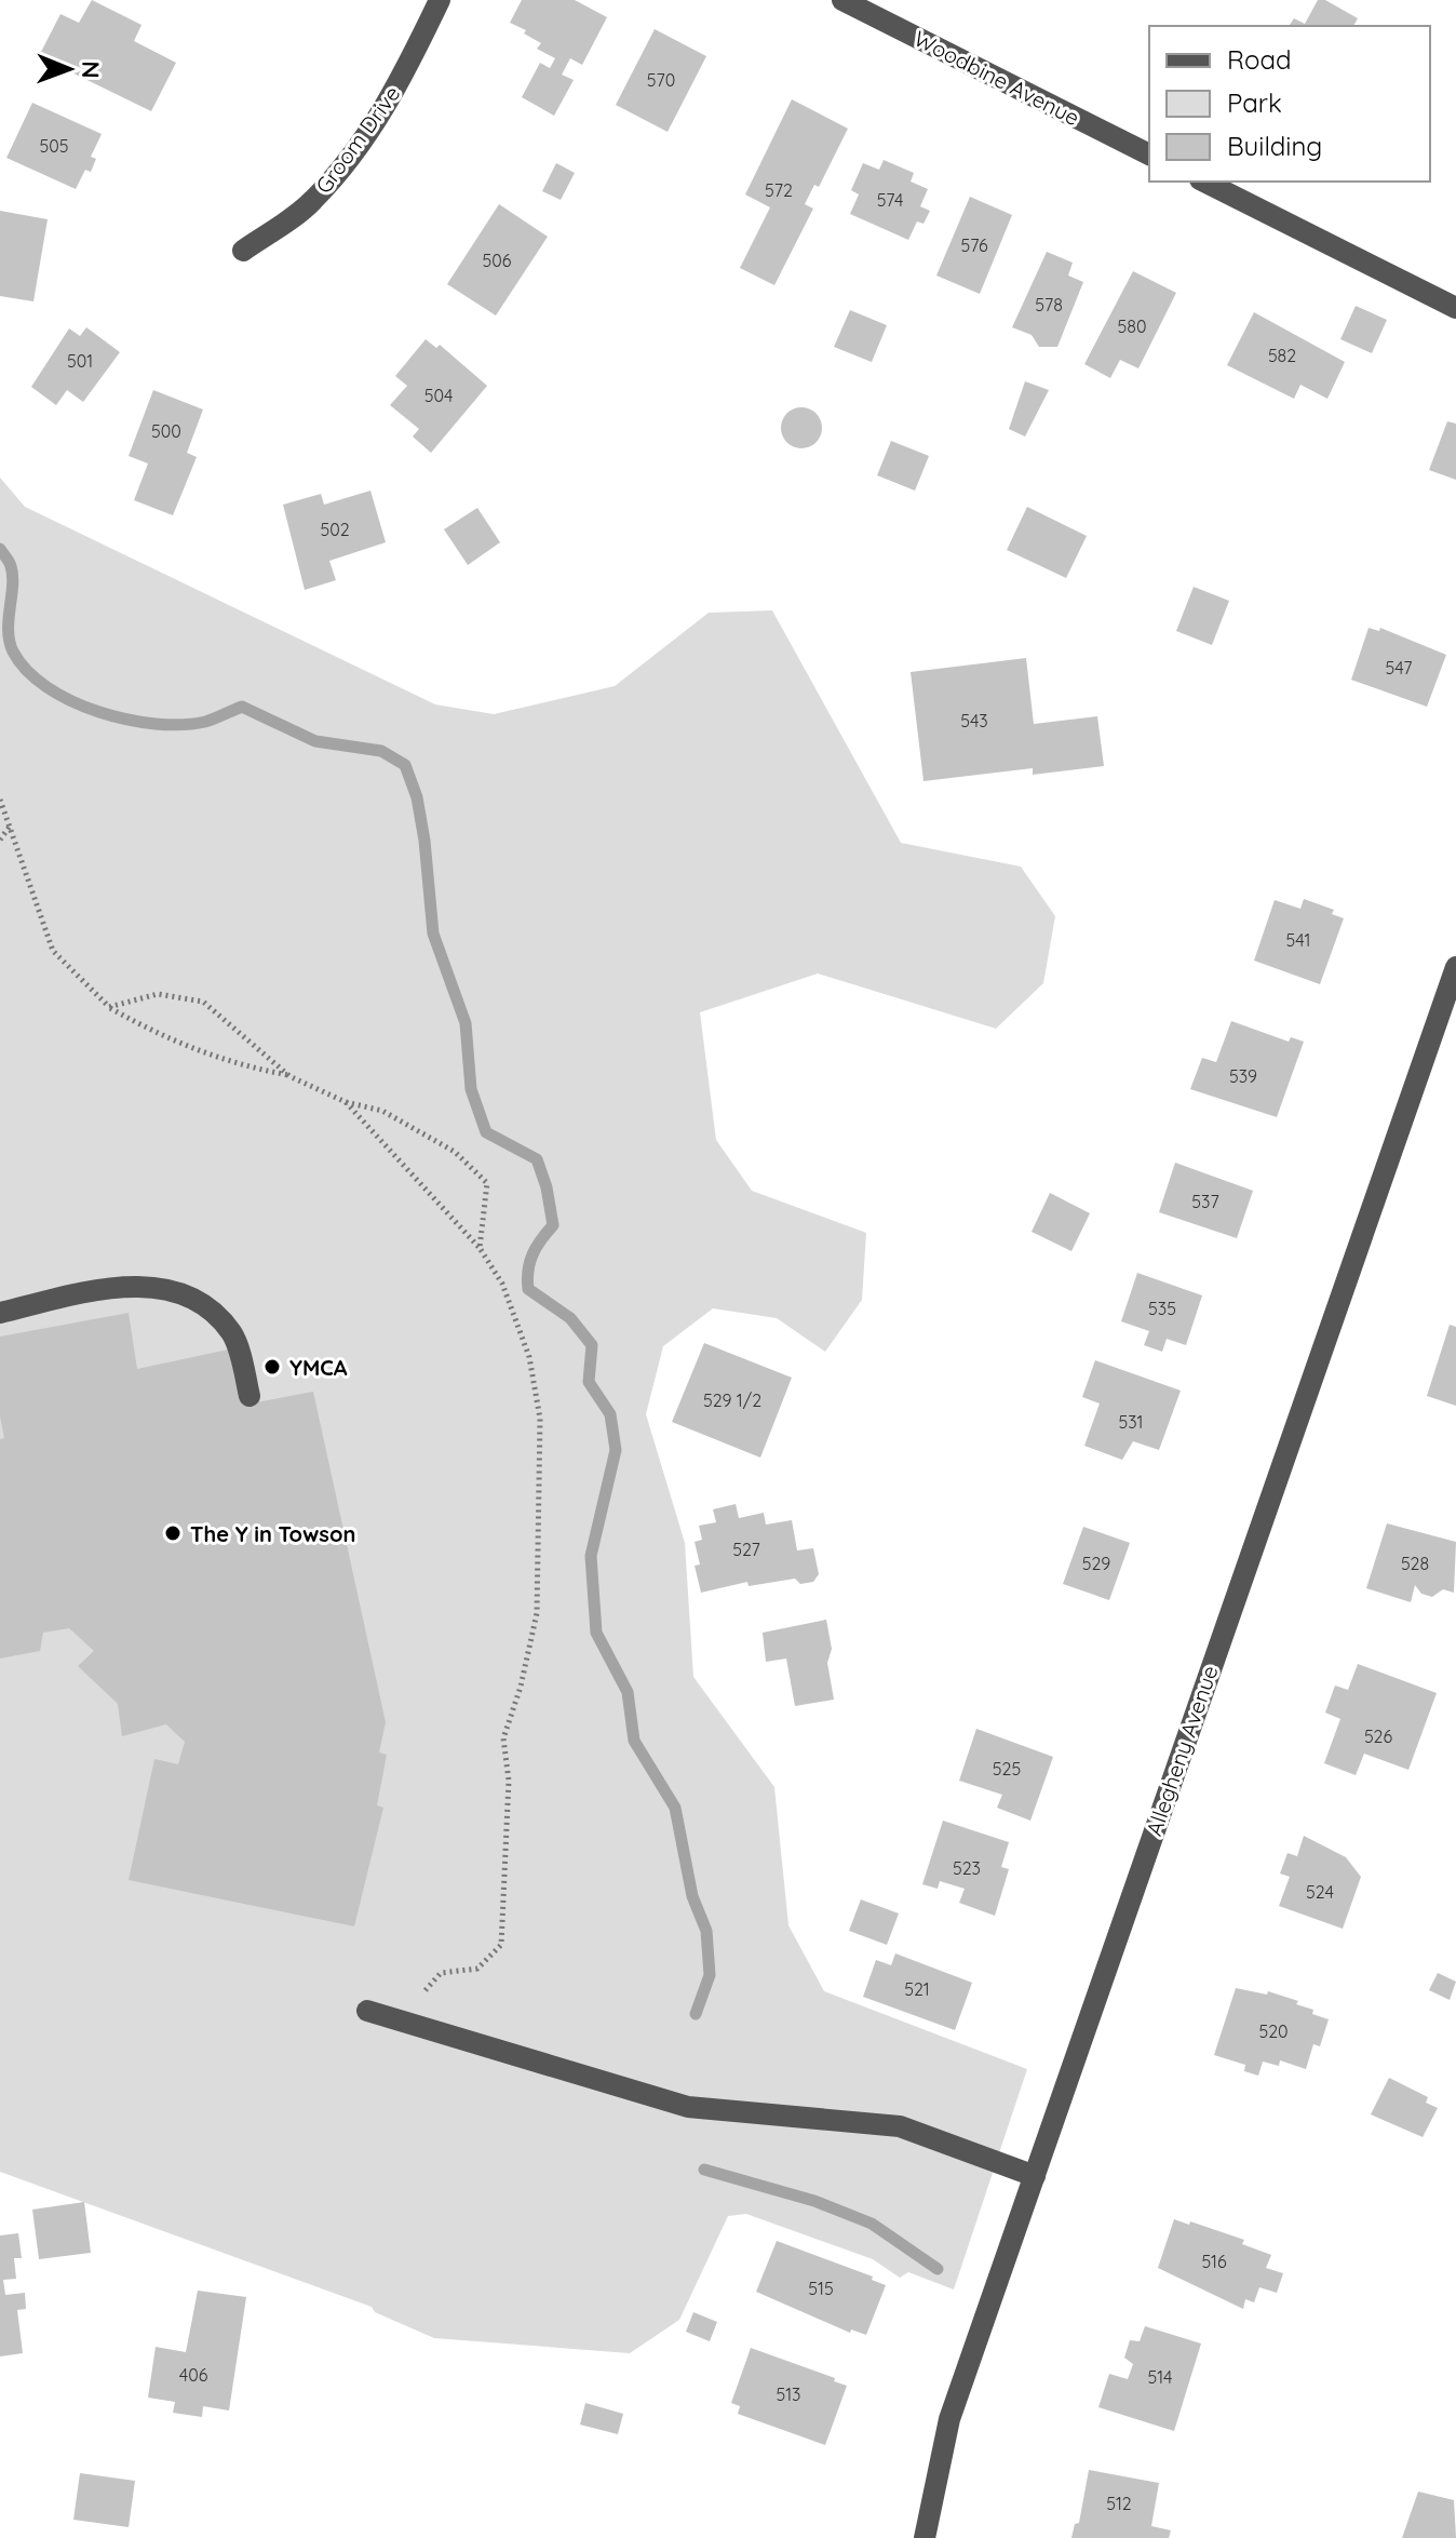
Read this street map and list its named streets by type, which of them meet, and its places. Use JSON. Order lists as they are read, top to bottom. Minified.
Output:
{"streets":{"street":["Woodbine Avenue","Groom Drive","Allegheny Avenue"]},"places":["YMCA","The Y in Towson"],"house_numbers":["570","505","572","574","576","506","578","580","582","501","504","500","502","547","543","541","539","537","535","529 1/2","531","527","529","528","526","525","523","524","521","520","516","515","406","514","513","512"],"legend":["Road","Park","Building"],"north":"right"}
